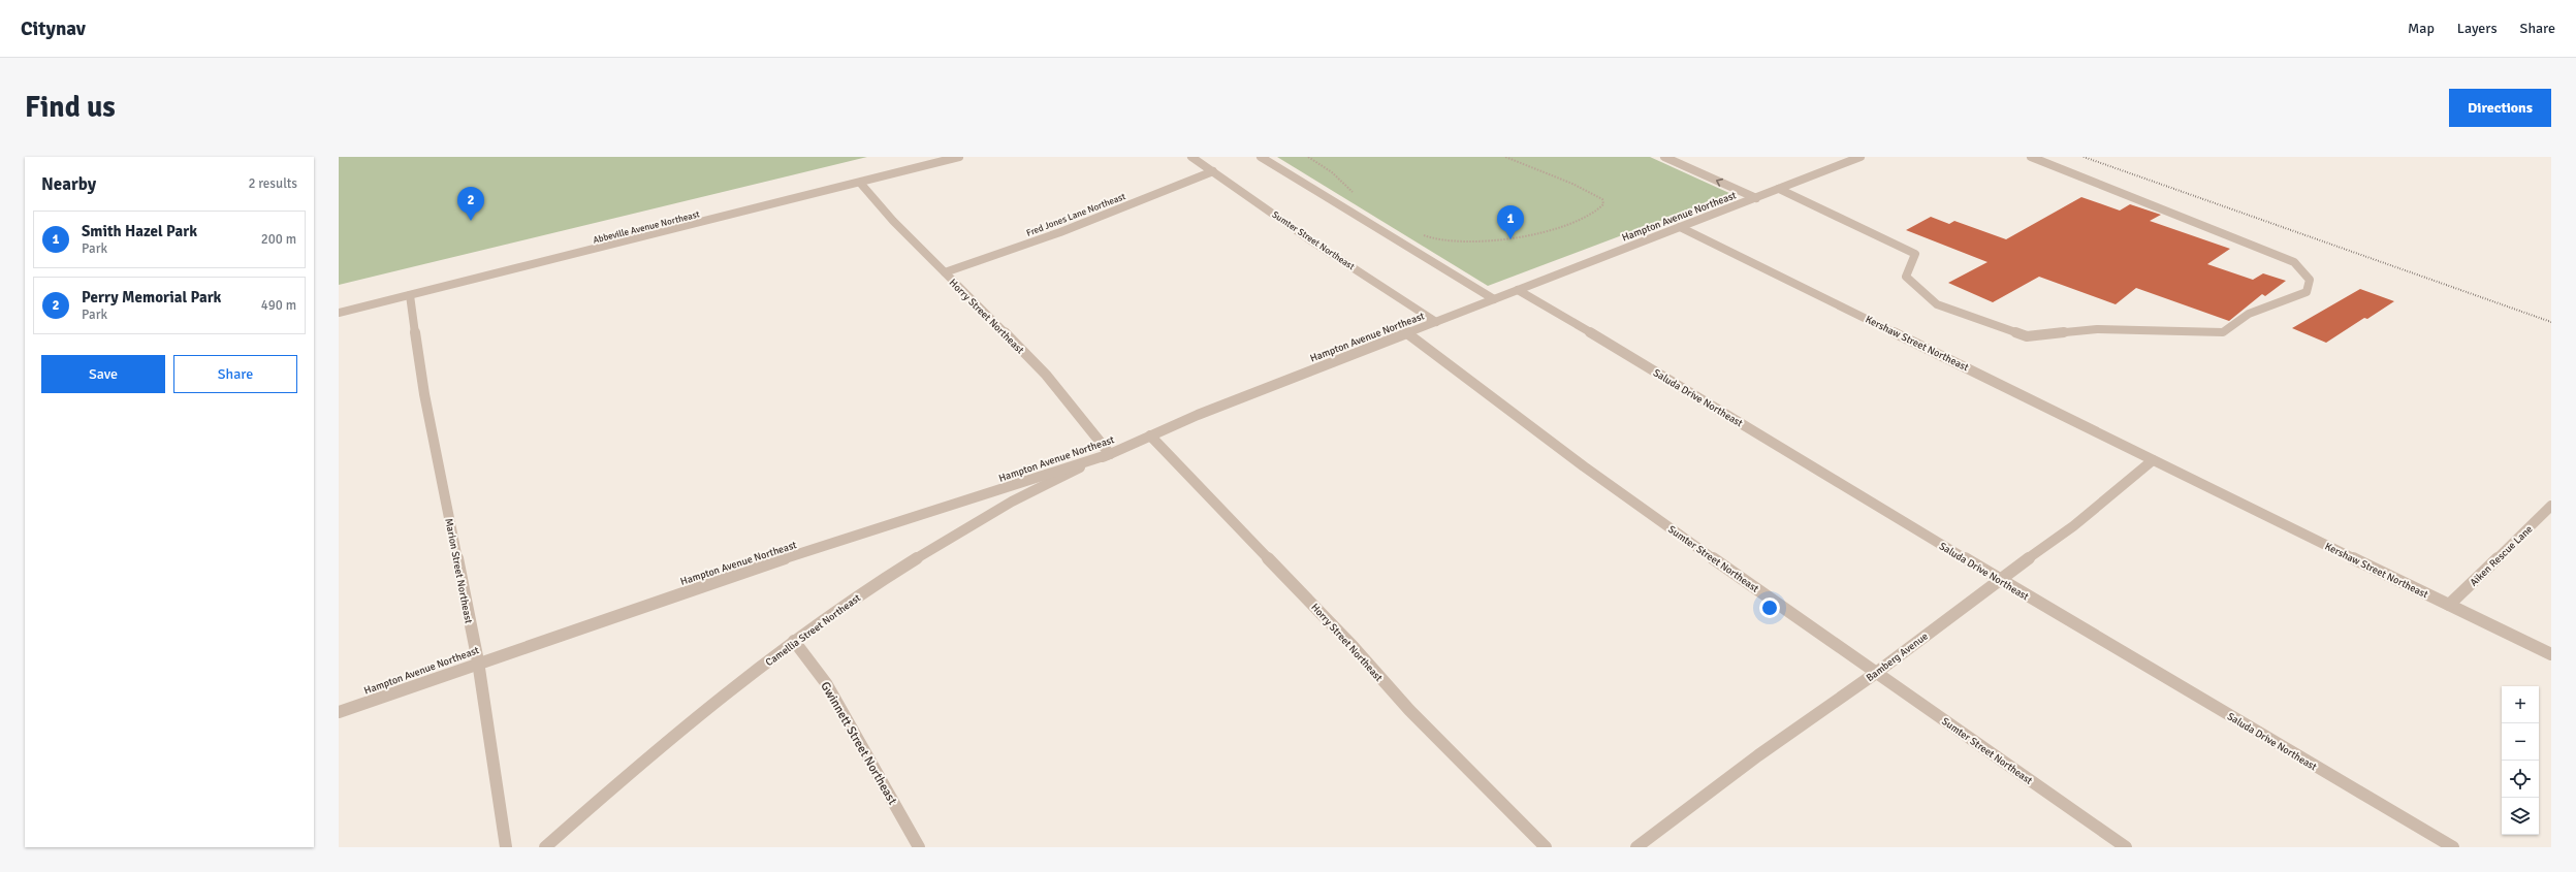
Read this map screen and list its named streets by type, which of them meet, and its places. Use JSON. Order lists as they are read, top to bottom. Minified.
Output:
{"streets":{"street":["Fred Jones Lane Northeast","Hampton Avenue Northeast","Abbeville Avenue Northeast","Sumter Street Northeast","Horry Street Northeast","Kershaw Street Northeast","Saluda Drive Northeast","Aiken Rescue Lane","Marion Street Northeast","Camellia Street Northeast","Bamberg Avenue","Gwinnett Street Northeast"]},"crossings":[["Fred Jones Lane Northeast","Sumter Street Northeast"],["Fred Jones Lane Northeast","Horry Street Northeast"],["Hampton Avenue Northeast","Sumter Street Northeast"],["Hampton Avenue Northeast","Horry Street Northeast"],["Hampton Avenue Northeast","Kershaw Street Northeast"],["Hampton Avenue Northeast","Saluda Drive Northeast"],["Hampton Avenue Northeast","Marion Street Northeast"],["Hampton Avenue Northeast","Camellia Street Northeast"],["Abbeville Avenue Northeast","Horry Street Northeast"],["Abbeville Avenue Northeast","Marion Street Northeast"],["Sumter Street Northeast","Bamberg Avenue"],["Horry Street Northeast","Camellia Street Northeast"],["Kershaw Street Northeast","Aiken Rescue Lane"],["Kershaw Street Northeast","Bamberg Avenue"],["Saluda Drive Northeast","Bamberg Avenue"],["Camellia Street Northeast","Gwinnett Street Northeast"]],"page":{"header":"Citynav","nav":["Map","Layers","Share"],"buttons":["Directions",["Save","Share"]],"title":"Find us","heading":["Nearby","2 results"],"pins":["2","1"],"list":[{"mark":"1","name":"Smith Hazel Park","note":"Park","value":"200 m"},{"mark":"2","name":"Perry Memorial Park","note":"Park","value":"490 m"}],"map_buttons":["+","−"]}}
